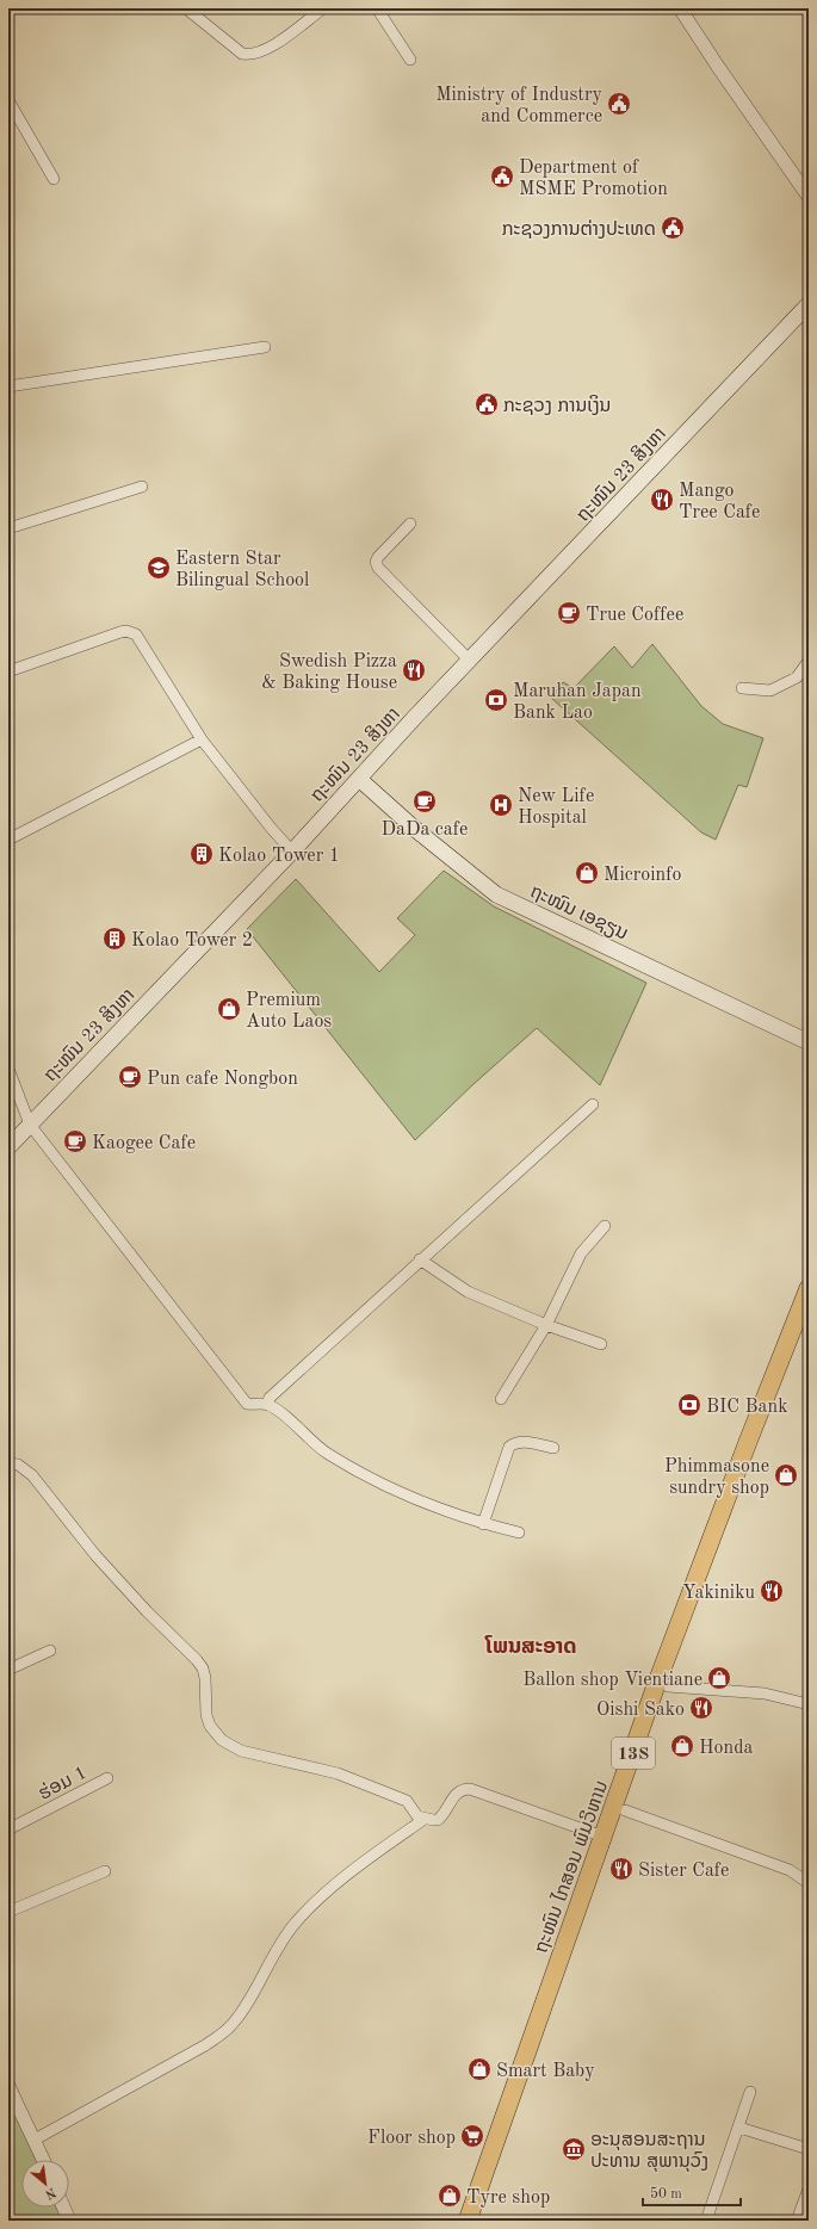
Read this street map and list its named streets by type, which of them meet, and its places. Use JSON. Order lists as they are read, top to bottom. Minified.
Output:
{"streets":{"highway":["13S","ຖະໜົນ ໄກສອນ ພົມວິຫານ"],"main road":["ຖະໜົນ 23 ສິງຫາ","ຖະໜົນ ເອຊຽນ"],"street":["ຮ່ອມ 1"]},"crossings":[["ຖະໜົນ 23 ສິງຫາ","ຖະໜົນ ເອຊຽນ"]],"districts":["ໂພນສະອາດ"],"places":{"public building":["Ministry of Industry and Commerce","Department of MSME Promotion","ກະຊວງການຕ່າງປະເທດ","ກະຊວງ ການເງິນ"],"restaurant":["Mango Tree Cafe","Swedish Pizza & Baking House","Yakiniku","Oishi Sako","Sister Cafe"],"school or university":["Eastern Star Bilingual School"],"cafe":["True Coffee","DaDa cafe","Pun cafe Nongbon","Kaogee Cafe"],"bank":["Maruhan Japan Bank Lao","BIC Bank"],"hospital":["New Life Hospital"],"building":["Kolao Tower 1","Kolao Tower 2"],"shop":["Microinfo","Premium Auto Laos","Phimmasone sundry shop","Ballon shop Vientiane","Honda","Smart Baby","Tyre shop"],"supermarket":["Floor shop"],"museum":["ອະນຸສອນສະຖານ ປະທານ ສຸພານຸວົງ"]},"scale_bar":"50 m","north":"bottom right"}
